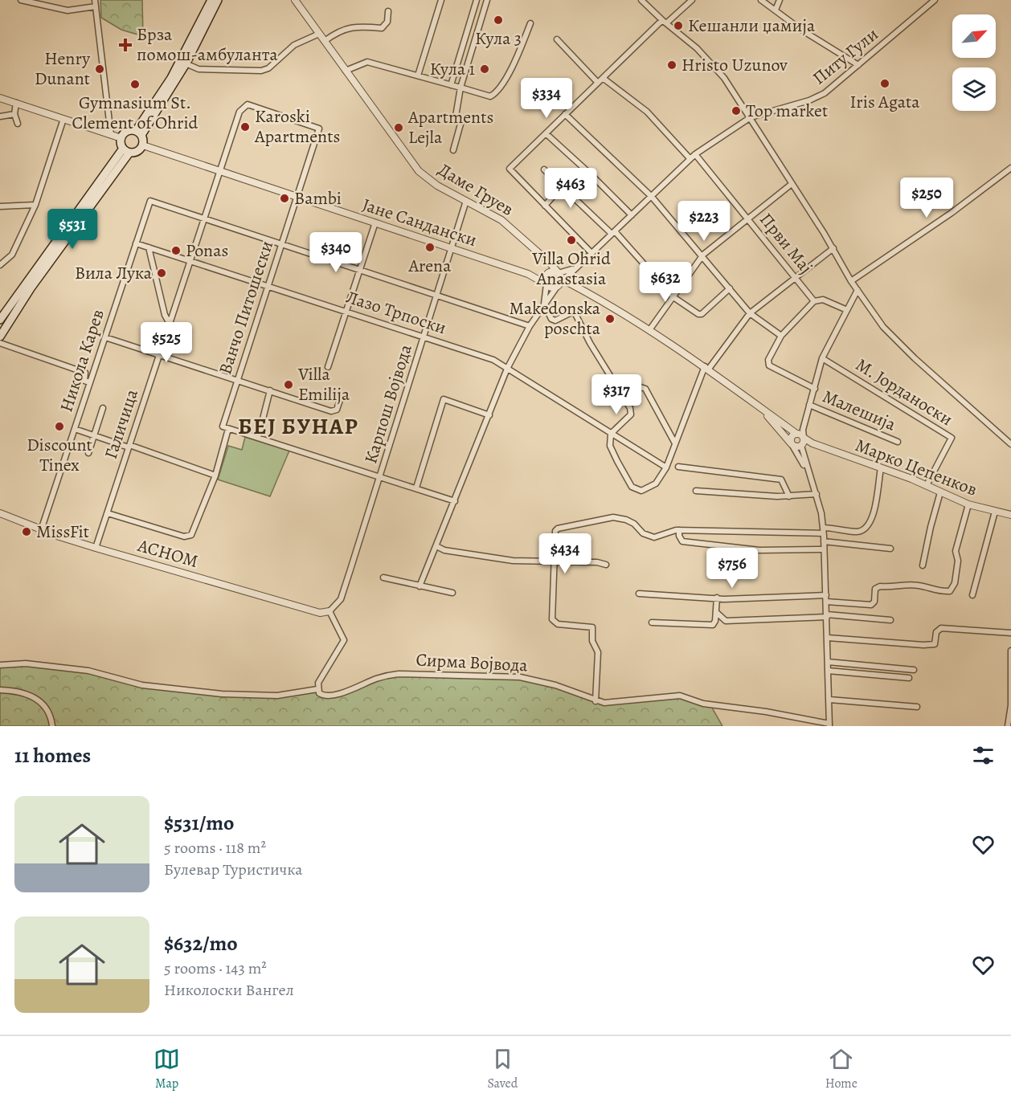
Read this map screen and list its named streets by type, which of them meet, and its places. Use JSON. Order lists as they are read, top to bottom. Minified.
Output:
{"streets":{"street":["Питу Гули","Даме Груев","Јане Сандански","Први Мај","Ванчо Питошески","Лазо Трпоски","Никола Карев","М. Јорданоски","Карпош Војвода","Малешија","Галичица","Марко Цепенков","АСНОМ","Сирма Војвода"]},"crossings":[["Питу Гули","Даме Груев"],["Питу Гули","Јане Сандански"],["Питу Гули","Први Мај"],["Даме Груев","Јане Сандански"],["Даме Груев","Карпош Војвода"],["Јане Сандански","Ванчо Питошески"],["Јане Сандански","Карпош Војвода"],["Јане Сандански","Галичица"],["Ванчо Питошески","Лазо Трпоски"],["Лазо Трпоски","Никола Карев"],["Лазо Трпоски","Карпош Војвода"],["Лазо Трпоски","Галичица"],["Никола Карев","Галичица"],["Никола Карев","АСНОМ"],["М. Јорданоски","Марко Цепенков"],["Карпош Војвода","АСНОМ"],["Галичица","АСНОМ"]],"districts":["БЕЈ БУНАР"],"places":{"other":["Кула 3","Кешанли џамија","Hristo Uzunov","Henry Dunant","Кула 1","Iris Agata","Gymnasium St. Clement of Ohrid","Top market","Karoski Apartments","Apartments Lejla","Bambi","Villa Ohrid Anastasia","Arena","Ponas","Вила Лука","Makedonska poschta","Villa Emilija","Discount Tinex","MissFit"],"health":["Брза помош-амбуланта"]},"north":"top right","page":{"price":["$334","$463","$250","$223","$531","$340","$632","$525","$317","$434","$756"],"heading":"11 homes","list":[{"name":"$531/mo","note":"5 rooms · 118 m² · Булевар Туристичка"},{"name":"$632/mo","note":"5 rooms · 143 m² · Николоски Вангел"}],"tabs":["Map","Saved","Home"]}}
